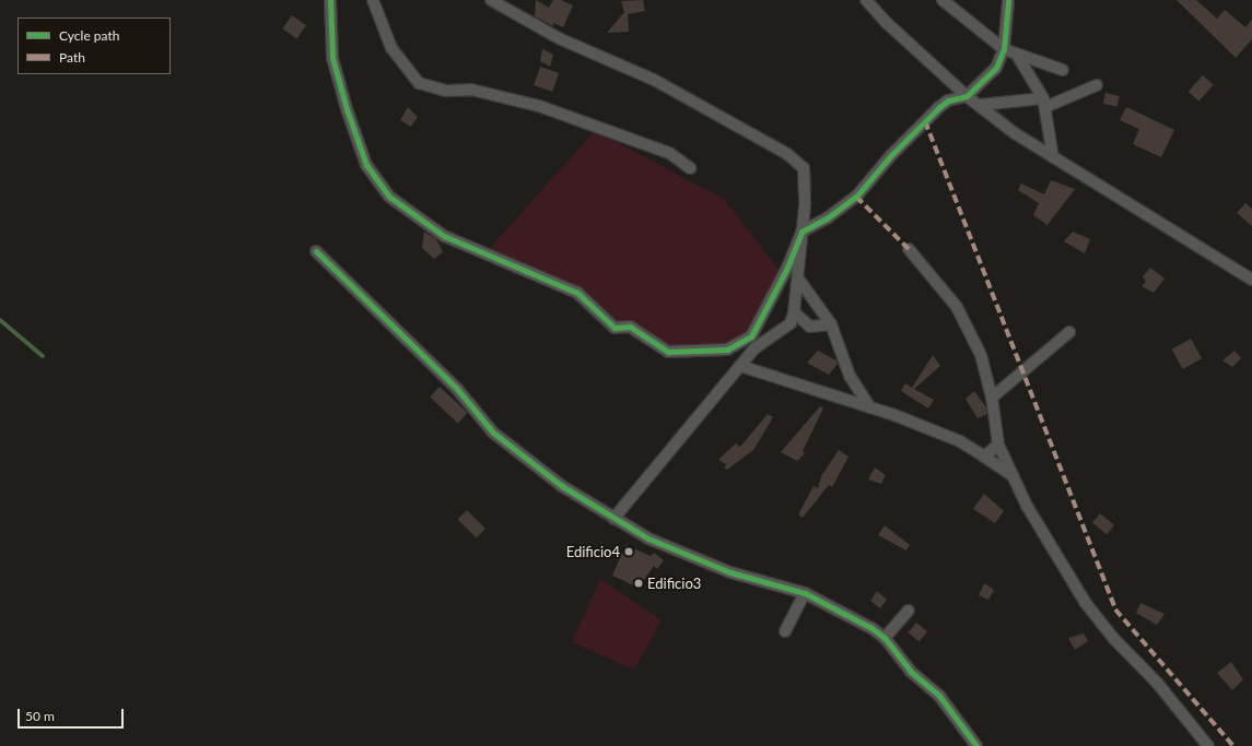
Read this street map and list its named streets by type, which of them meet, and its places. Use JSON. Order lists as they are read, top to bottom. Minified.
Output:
{"places":["Edificio4","Edificio3"],"legend":["Cycle path","Path"],"scale_bar":"50 m"}
